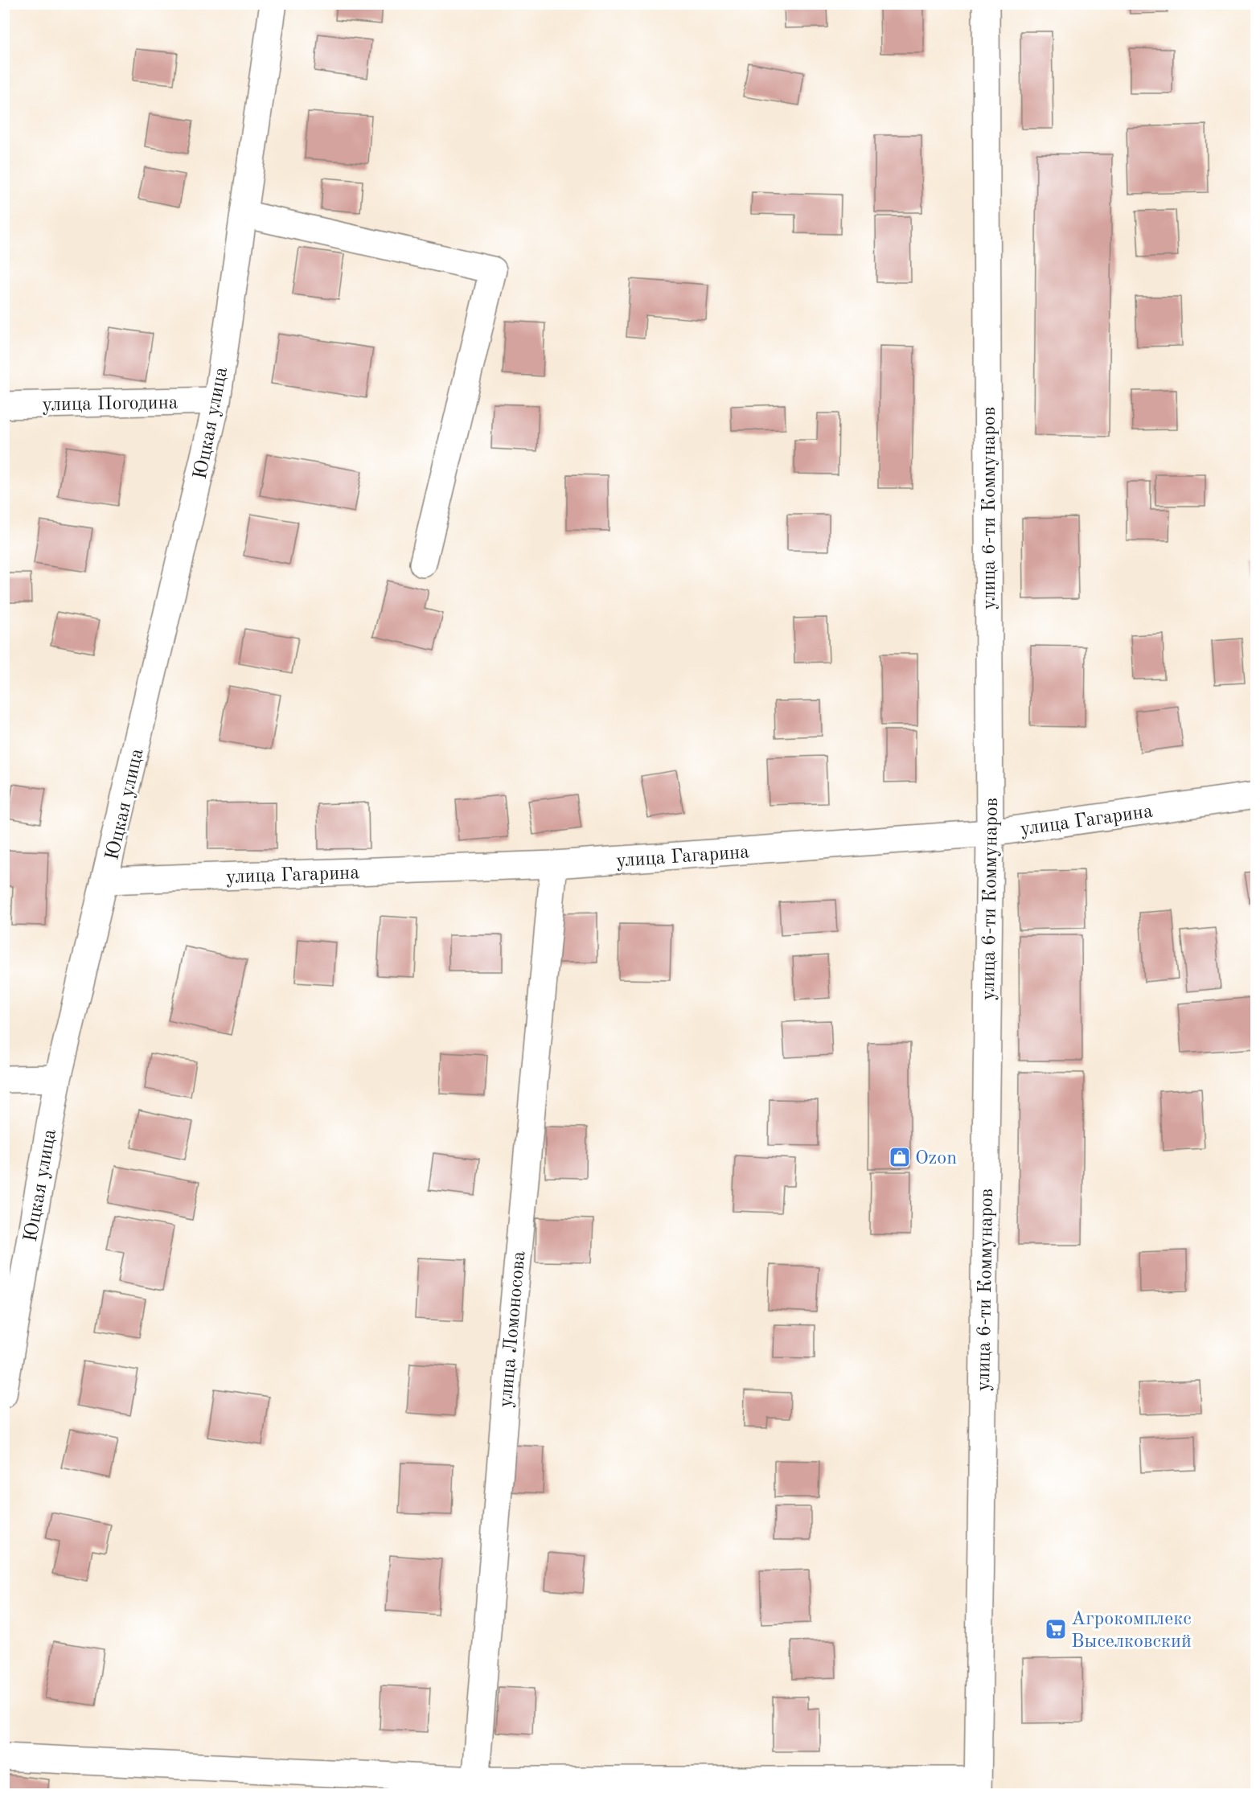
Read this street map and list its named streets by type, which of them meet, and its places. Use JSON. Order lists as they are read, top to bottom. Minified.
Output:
{"streets":{"street":["улица Погодина","Юцкая улица","улица 6-ти Коммунаров","улица Гагарина","улица Ломоносова"]},"crossings":[["улица Погодина","Юцкая улица"],["Юцкая улица","улица Гагарина"],["улица 6-ти Коммунаров","улица Гагарина"],["улица Гагарина","улица Ломоносова"]],"places":{"shop":["Ozon"],"supermarket":["Агрокомплекс Выселковский"]}}
